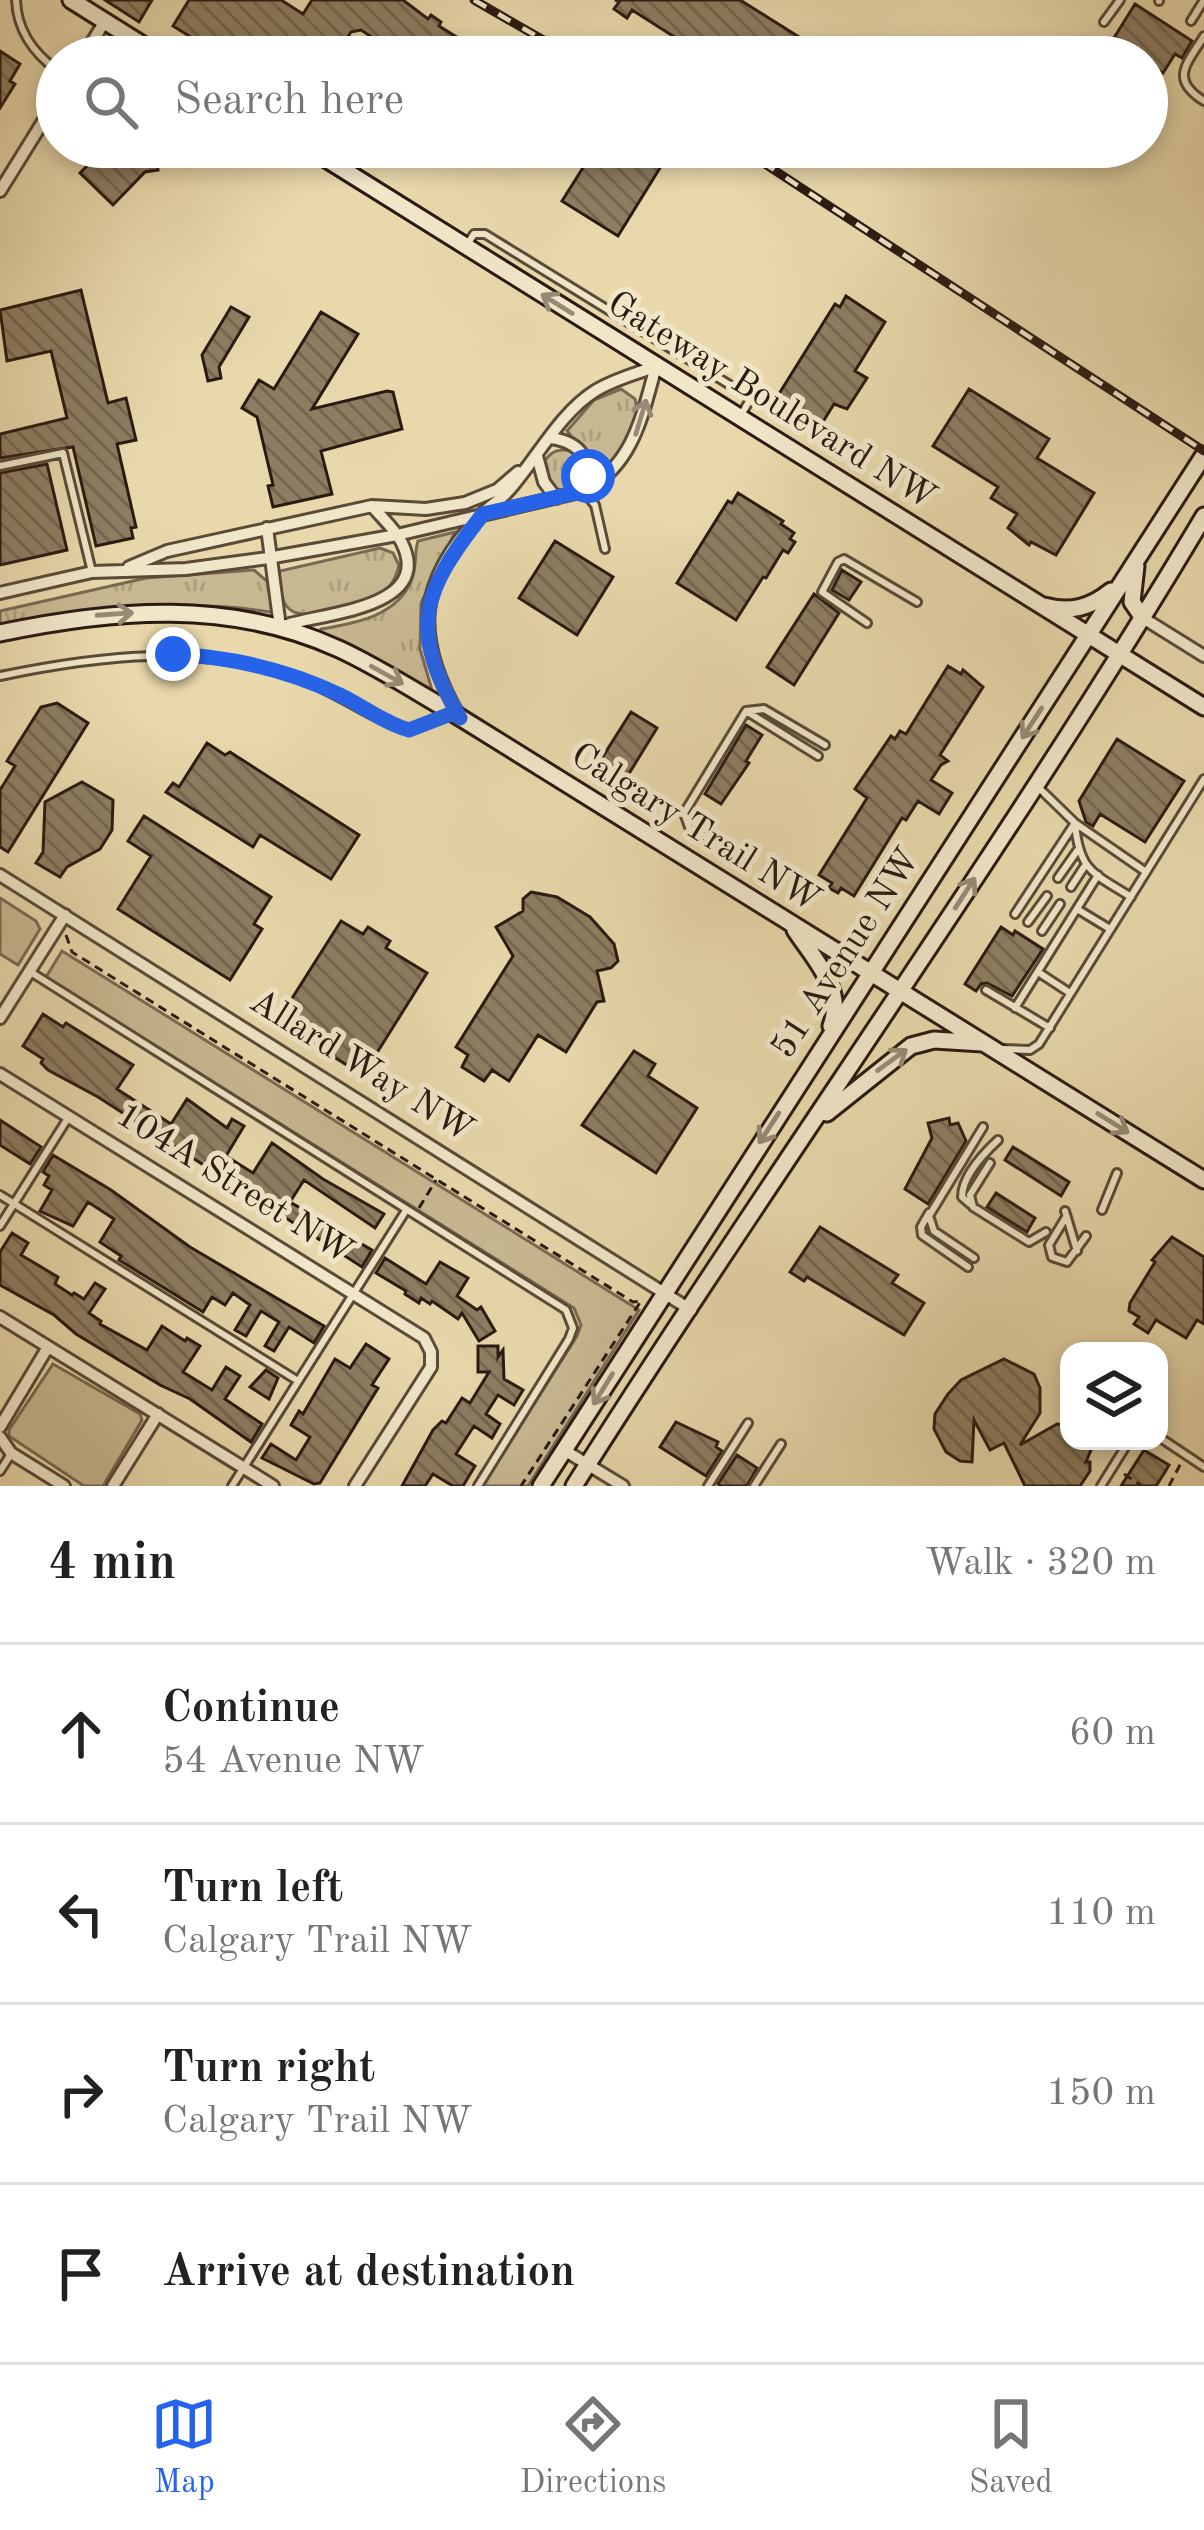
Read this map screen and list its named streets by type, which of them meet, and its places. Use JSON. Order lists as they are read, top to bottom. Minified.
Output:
{"streets":{"main road":["Gateway Boulevard NW","Calgary Trail NW","51 Avenue NW"],"street":["Allard Way NW","104A Street NW"]},"crossings":[["Gateway Boulevard NW","51 Avenue NW"],["Calgary Trail NW","51 Avenue NW"],["51 Avenue NW","Allard Way NW"]],"one_way":["Calgary Trail NW"],"page":{"search":"Search here","heading":["4 min","Walk · 320 m"],"list":[["Continue","54 Avenue NW","60 m"],["Turn left","Calgary Trail NW","110 m"],["Turn right","Calgary Trail NW","150 m"],"Arrive at destination"],"nav":["Map","Directions","Saved"]}}
